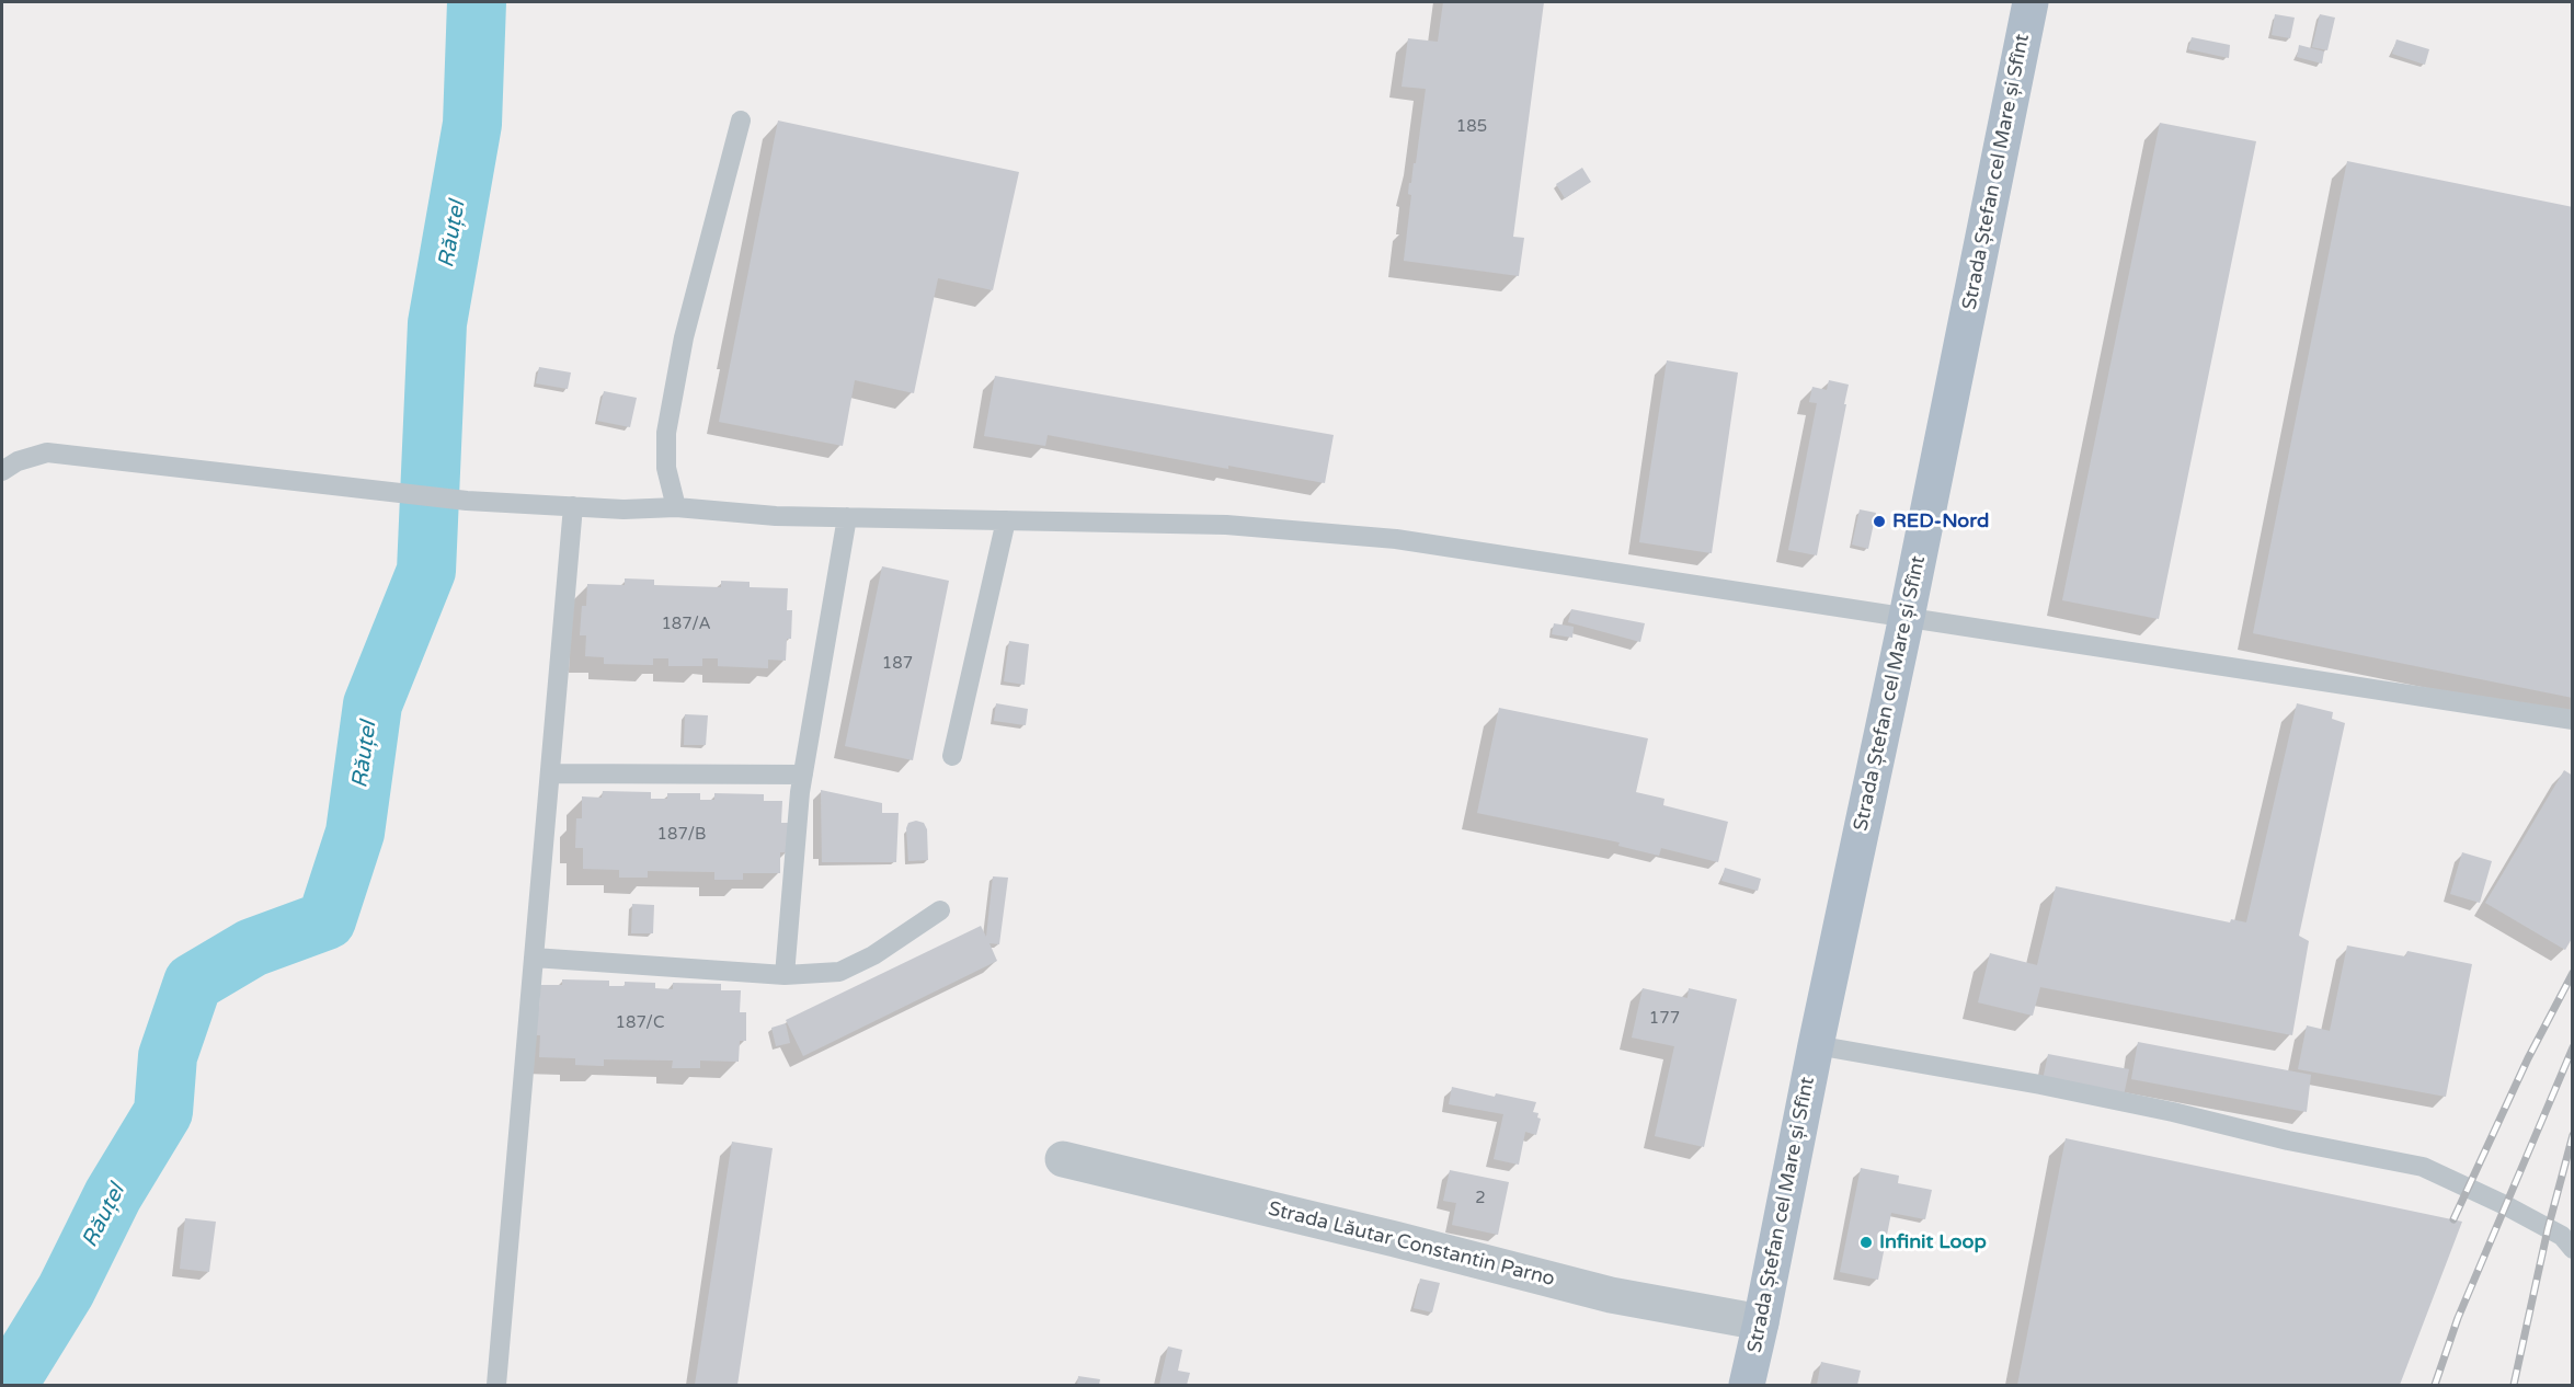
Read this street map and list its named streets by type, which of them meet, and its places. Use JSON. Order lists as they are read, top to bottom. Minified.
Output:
{"streets":{"main road":["Strada Ștefan cel Mare și Sfînt"],"street":["Strada Lăutar Constantin Parno"]},"crossings":[["Strada Ștefan cel Mare și Sfînt","Strada Lăutar Constantin Parno"]],"water":["Răuțel"],"places":["RED-Nord","Infinit Loop"],"house_numbers":["185","187/A","187","187/B","177","187/C","2"]}
